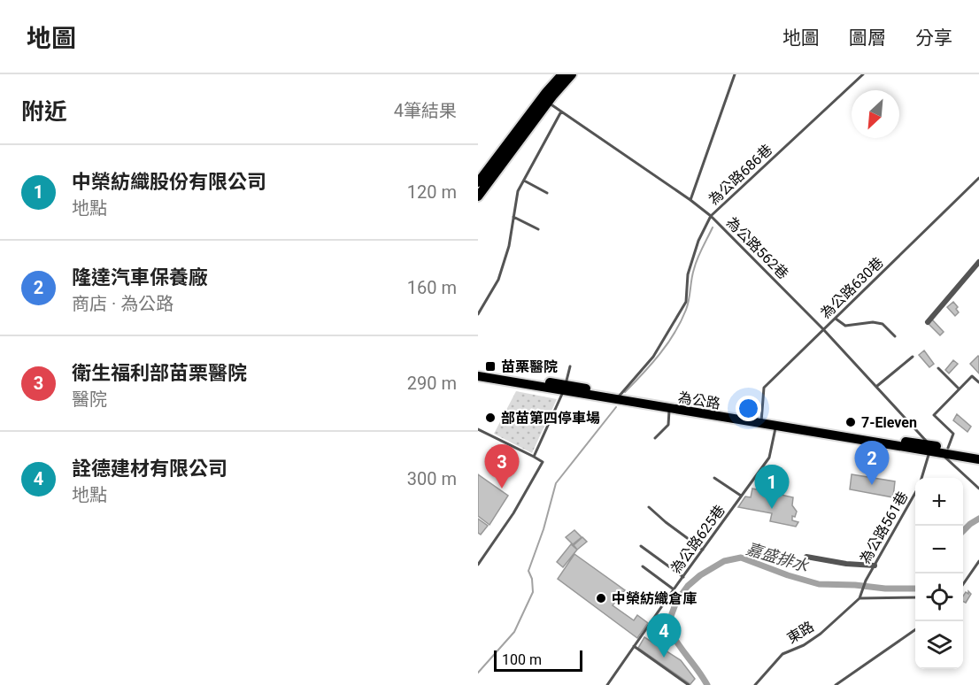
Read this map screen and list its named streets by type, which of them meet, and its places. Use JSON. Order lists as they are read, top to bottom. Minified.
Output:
{"streets":{"main road":["為公路"],"lane":["為公路686巷","為公路562巷","為公路630巷","為公路561巷","為公路625巷","東路"]},"crossings":[["為公路686巷","為公路562巷"],["為公路686巷","為公路"],["為公路562巷","為公路630巷"],["為公路562巷","為公路"],["為公路562巷","為公路561巷"],["為公路630巷","為公路"],["為公路","為公路561巷"],["為公路","為公路625巷"],["為公路561巷","東路"]],"water":["嘉盛排水"],"places":{"transit":["苗栗醫院"],"other":["部苗第四停車場","7-Eleven","中榮紡織倉庫"]},"scale_bar":"100 m","north":"bottom left","page":{"header":"地圖","nav":["地圖","圖層","分享"],"heading":["附近","4筆結果"],"list":[{"mark":"1","name":"中榮紡織股份有限公司","note":"地點","value":"120 m"},{"mark":"2","name":"隆達汽車保養廠","note":"商店 · 為公路","value":"160 m"},{"mark":"3","name":"衛生福利部苗栗醫院","note":"醫院","value":"290 m"},{"mark":"4","name":"詮德建材有限公司","note":"地點","value":"300 m"}],"pins":["2","3","1","4"],"map_buttons":["+","−"],"scale":"100 m"}}
